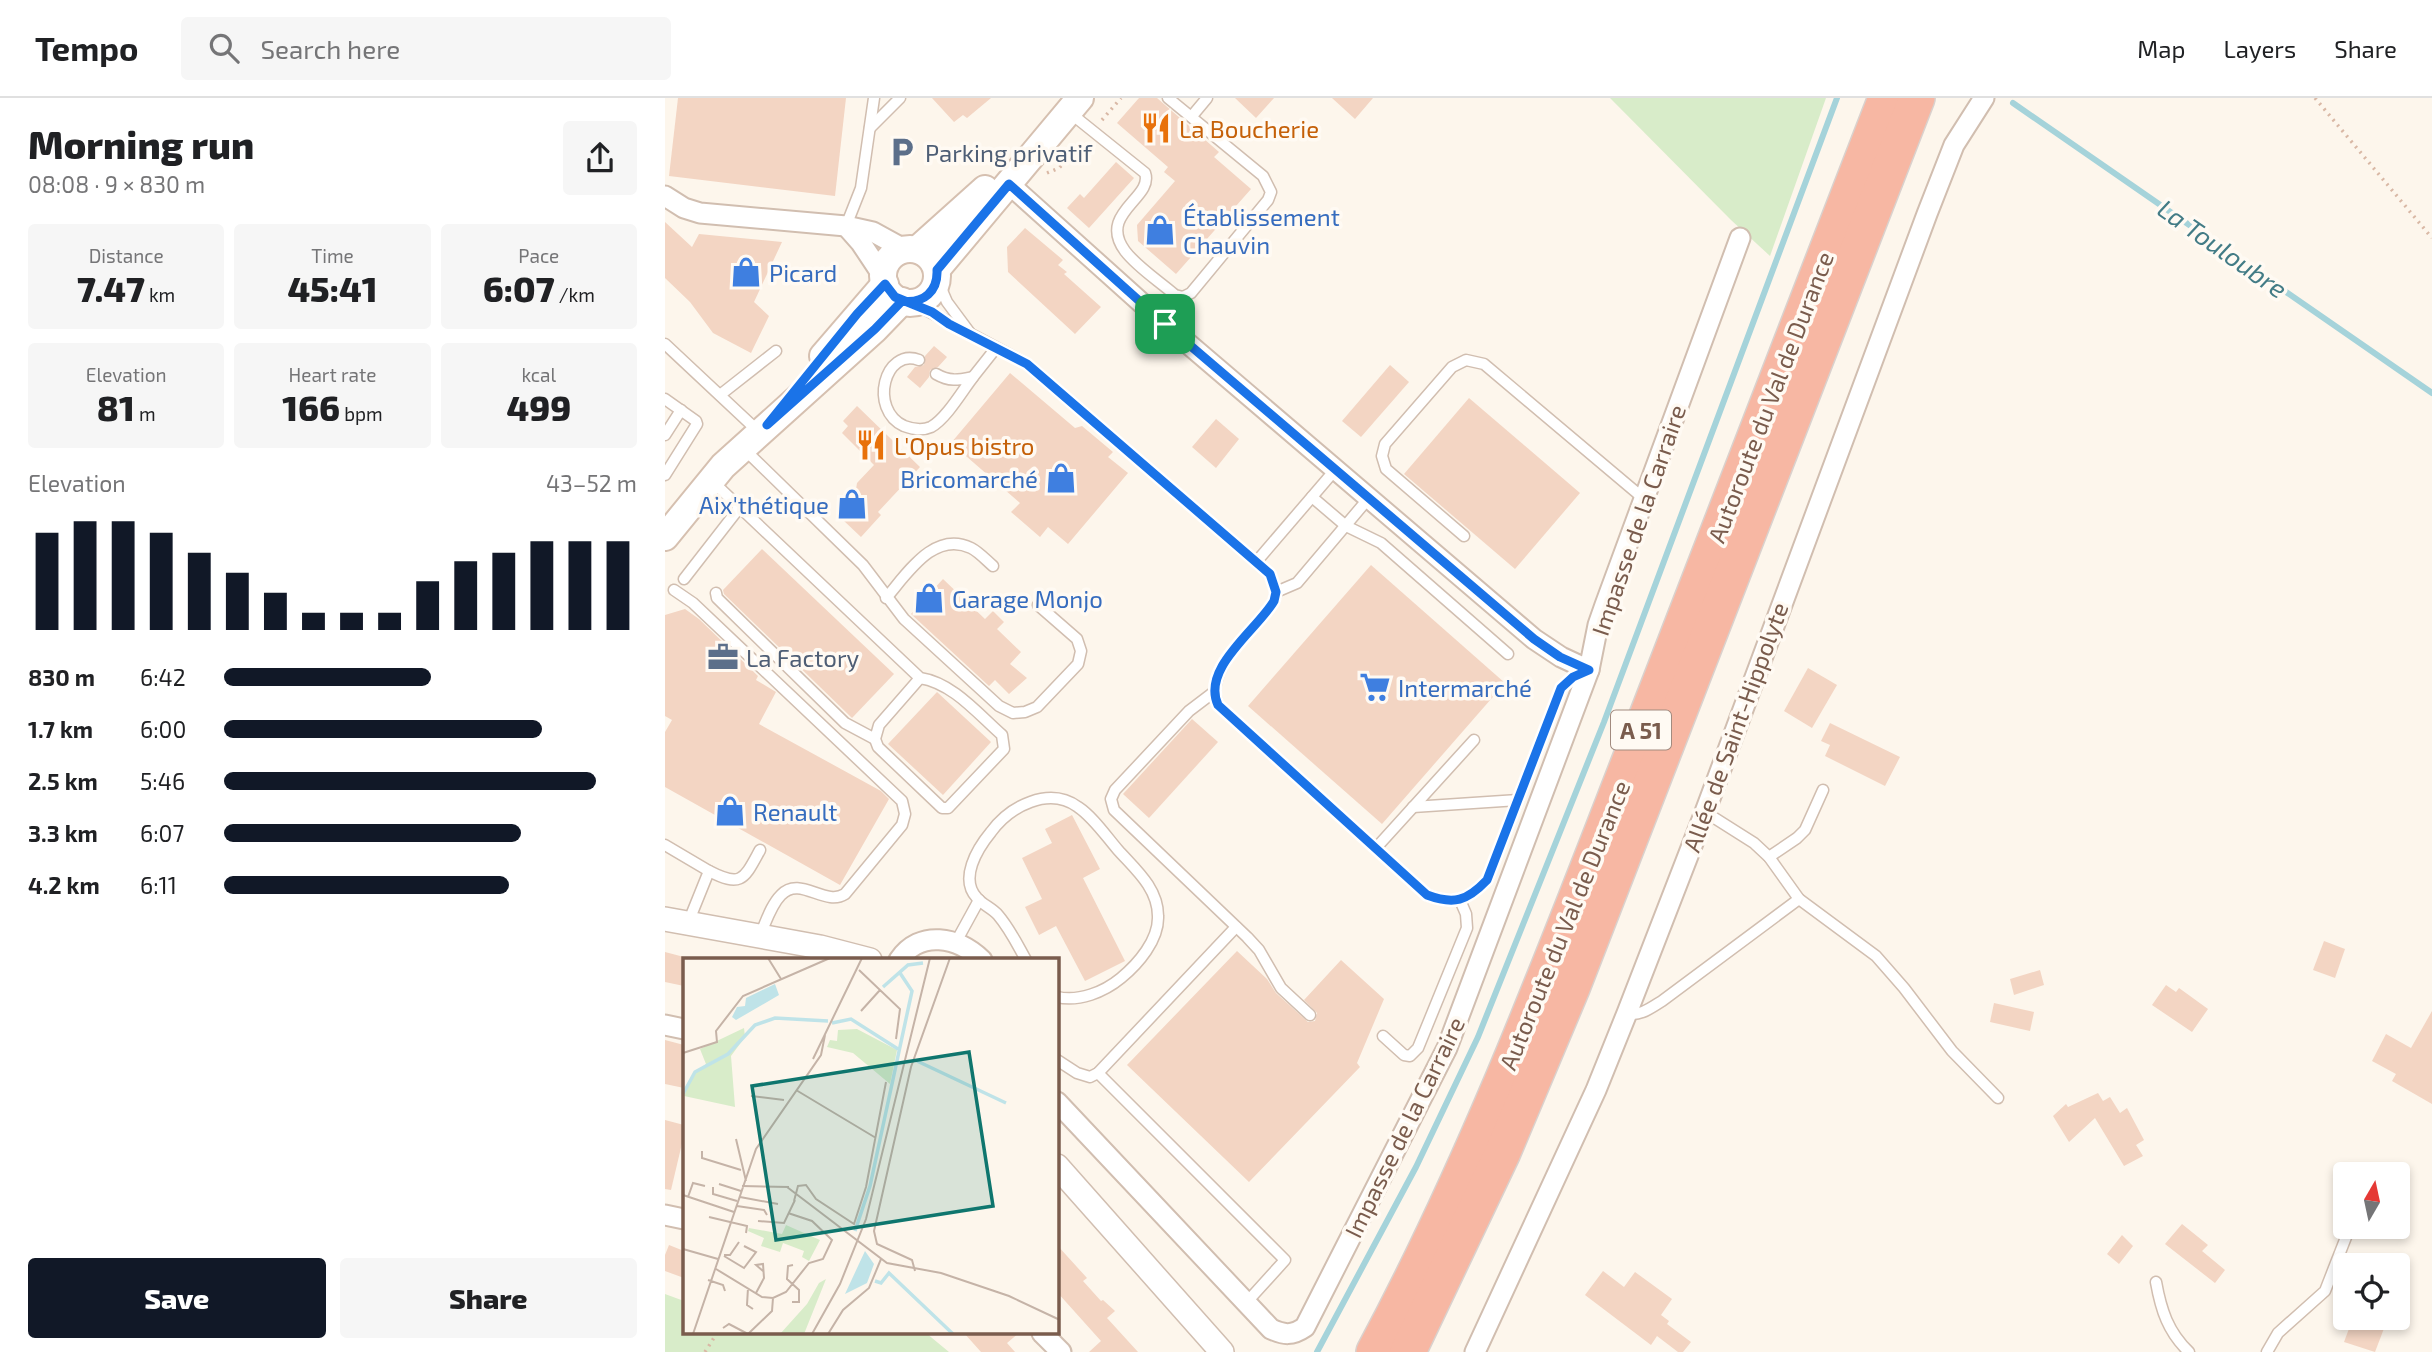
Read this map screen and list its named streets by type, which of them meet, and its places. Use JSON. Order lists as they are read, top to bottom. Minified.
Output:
{"streets":{"highway":["Autoroute du Val de Durance","A 51"],"street":["Impasse de la Carraire","Allée de Saint-Hippolyte"]},"water":["La Touloubre"],"places":{"restaurant":["La Boucherie","L'Opus bistro"],"parking":["Parking privatif"],"shop":["Établissement Chauvin","Picard","Bricomarché","Aix'thétique","Garage Monjo","Renault"],"office":["La Factory"],"supermarket":["Intermarché"]},"north":"top","page":{"header":"Tempo","search":"Search here","nav":["Map","Layers","Share"],"heading":["Morning run","08:08 · 9 × 830 m"],"stats":[["Distance","7.47 km"],["Time","45:41"],["Pace","6:07 /km"],["Elevation","81 m"],["Heart rate","166 bpm"],["kcal","499"]],"chart":["Elevation","43–52 m"],"list":[{"name":"830 m","note":"6:42"},{"name":"1.7 km","note":"6:00"},{"name":"2.5 km","note":"5:46"},{"name":"3.3 km","note":"6:07"},{"name":"4.2 km","note":"6:11"}],"buttons":["Save","Share"]}}
